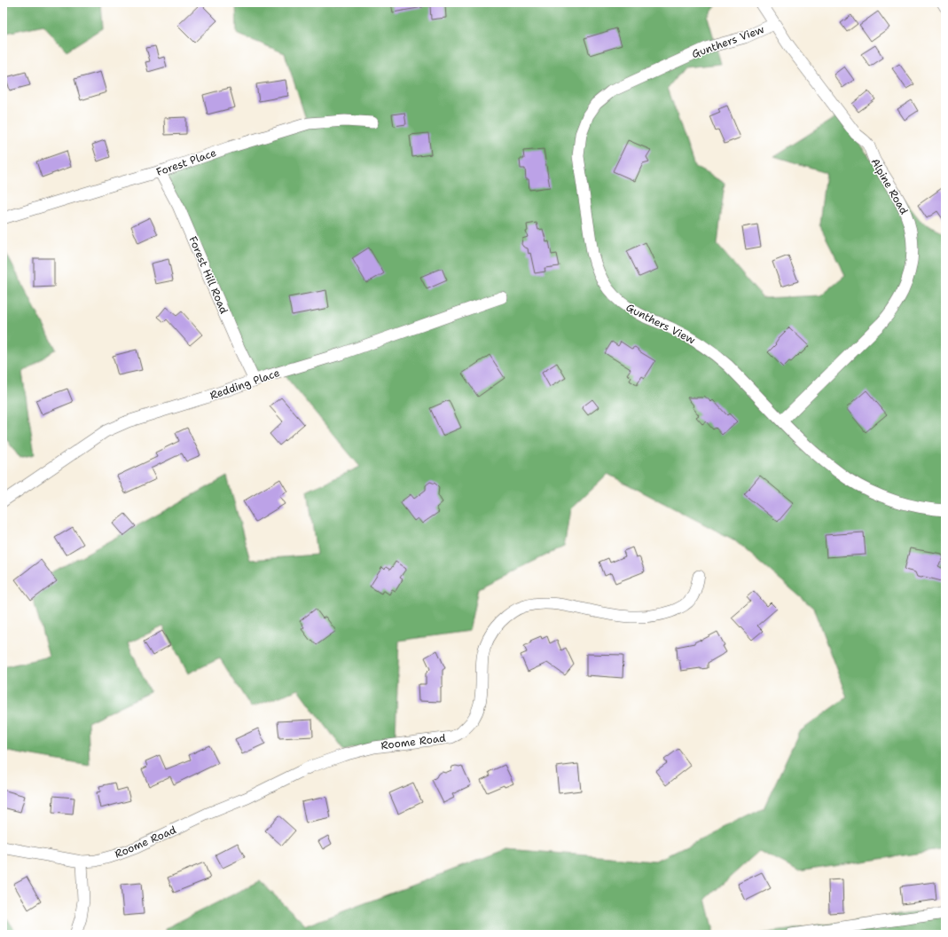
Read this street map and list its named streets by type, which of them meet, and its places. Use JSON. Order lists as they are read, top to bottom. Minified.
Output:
{"streets":{"street":["Gunthers View","Forest Place","Alpine Road","Forest Hill Road","Redding Place","Roome Road"]},"crossings":[["Gunthers View","Alpine Road"],["Forest Place","Forest Hill Road"],["Forest Hill Road","Redding Place"]]}
